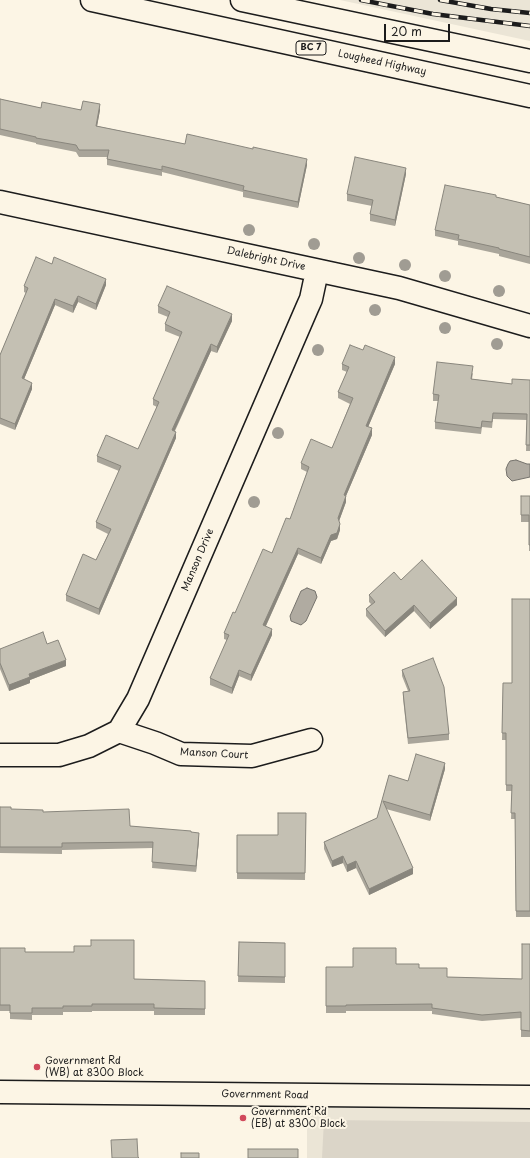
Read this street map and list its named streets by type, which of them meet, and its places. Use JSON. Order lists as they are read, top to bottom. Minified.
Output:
{"streets":{"street":["BC 7","Lougheed Highway","Dalebright Drive","Manson Drive","Manson Court","Government Road"]},"crossings":[["Dalebright Drive","Manson Drive"],["Manson Drive","Manson Court"]],"places":["Government Rd (WB) at 8300 Block","Government Rd (EB) at 8300 Block"],"scale_bar":"20 m"}
